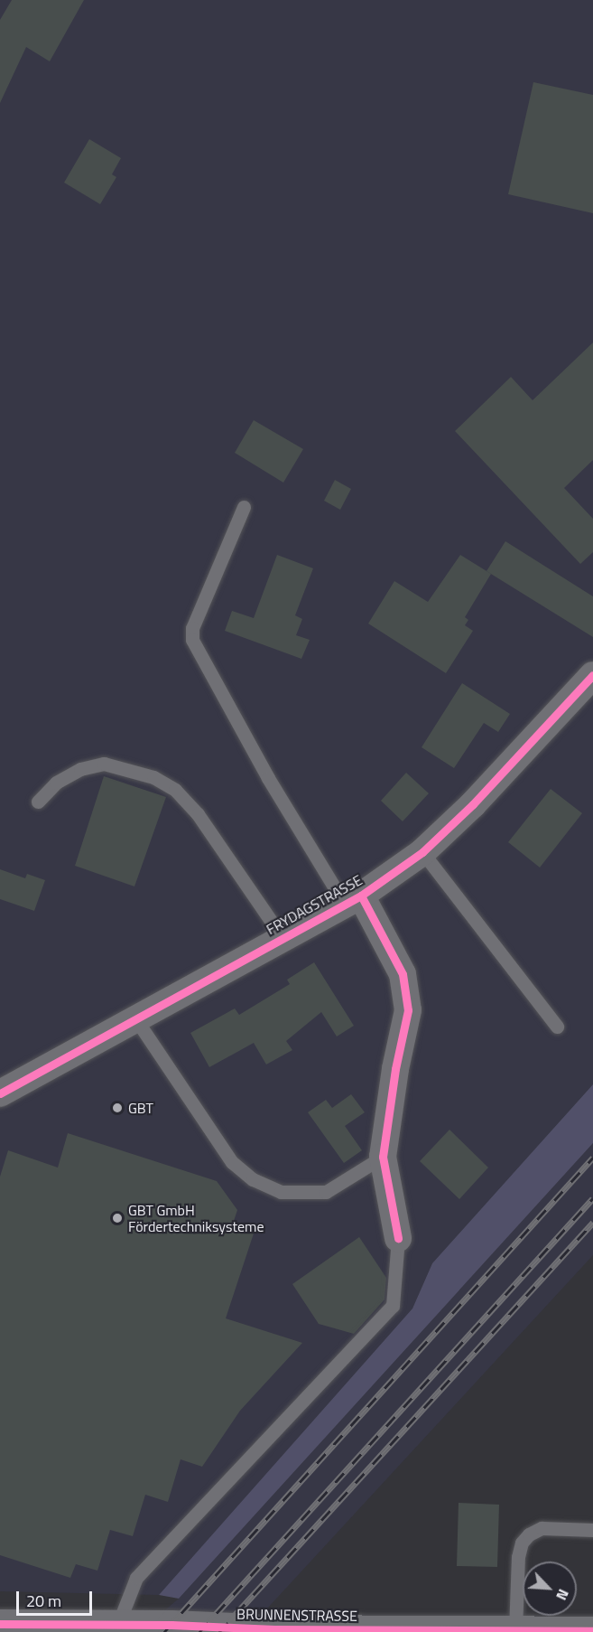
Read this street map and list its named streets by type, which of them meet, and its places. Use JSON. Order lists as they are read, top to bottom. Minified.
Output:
{"streets":{"street":["FRYDAGSTRASSE","BRUNNENSTRASSE"]},"places":["GBT","GBT GmbH Fördertechniksysteme"],"scale_bar":"20 m","north":"bottom right"}
